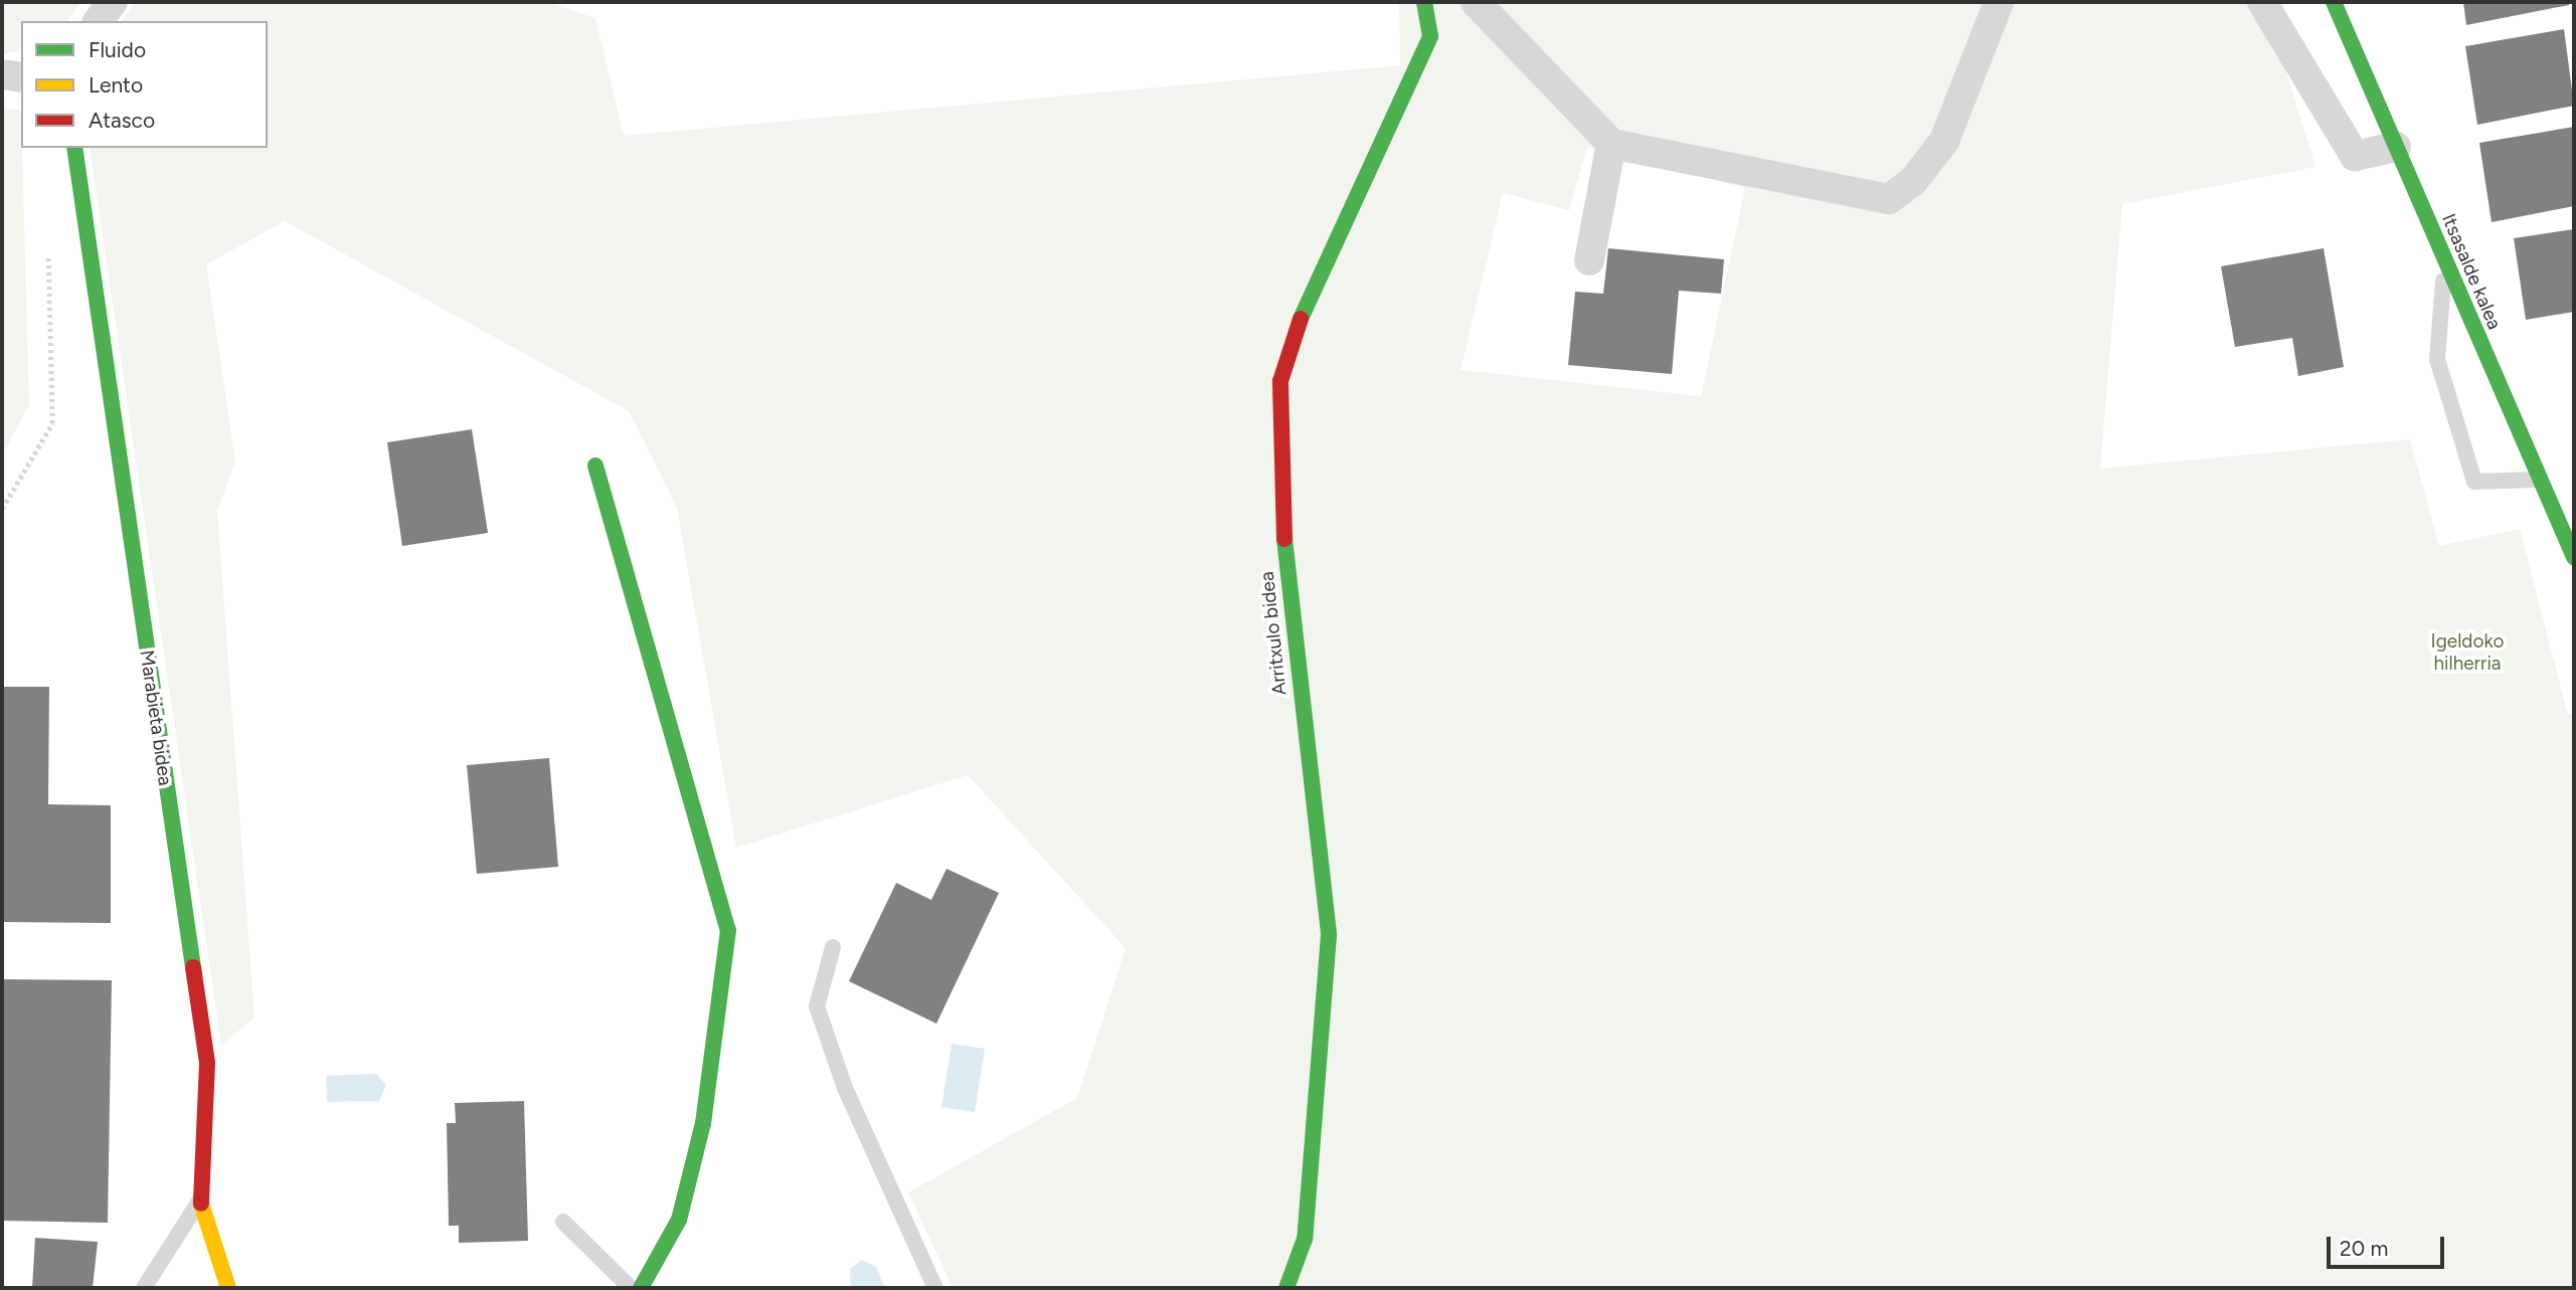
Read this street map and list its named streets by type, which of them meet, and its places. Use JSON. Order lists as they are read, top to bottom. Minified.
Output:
{"streets":{"street":["Itsasalde kalea","Arritxulo bidea","Marabieta bidea"]},"parks":["Igeldoko hilherria"],"legend":["Fluido","Lento","Atasco"],"scale_bar":"20 m"}
